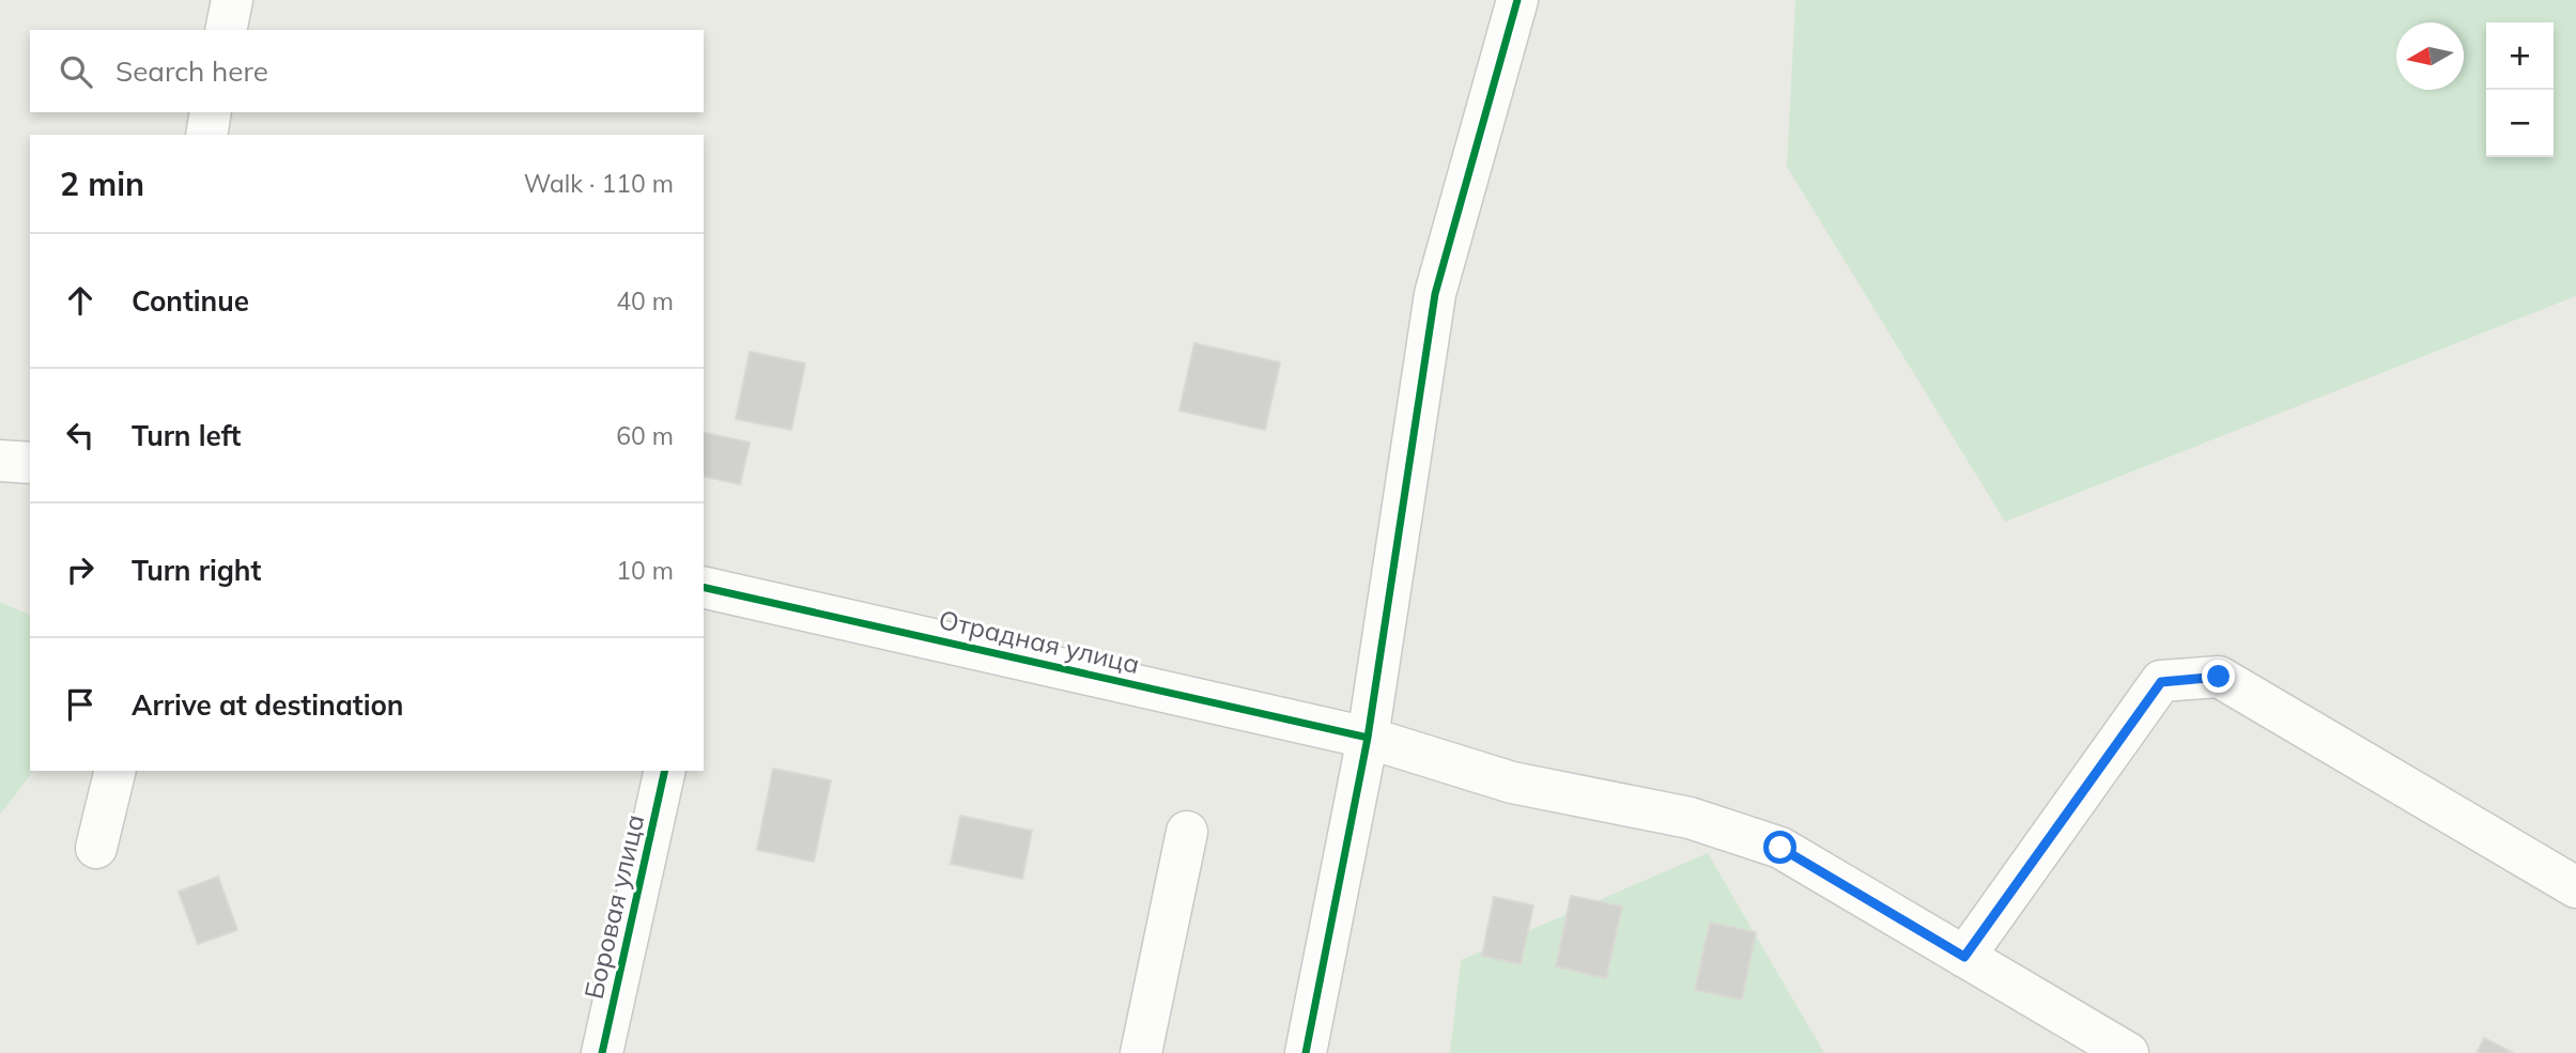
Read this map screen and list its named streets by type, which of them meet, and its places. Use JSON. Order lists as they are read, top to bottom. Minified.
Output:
{"streets":{"street":["Отрадная улица","Боровая улица"]},"north":"left","page":{"map_buttons":["+","−"],"search":"Search here","heading":["2 min","Walk · 110 m"],"list":[["Continue","40 m"],["Turn left","60 m"],["Turn right","10 m"],"Arrive at destination"]}}
